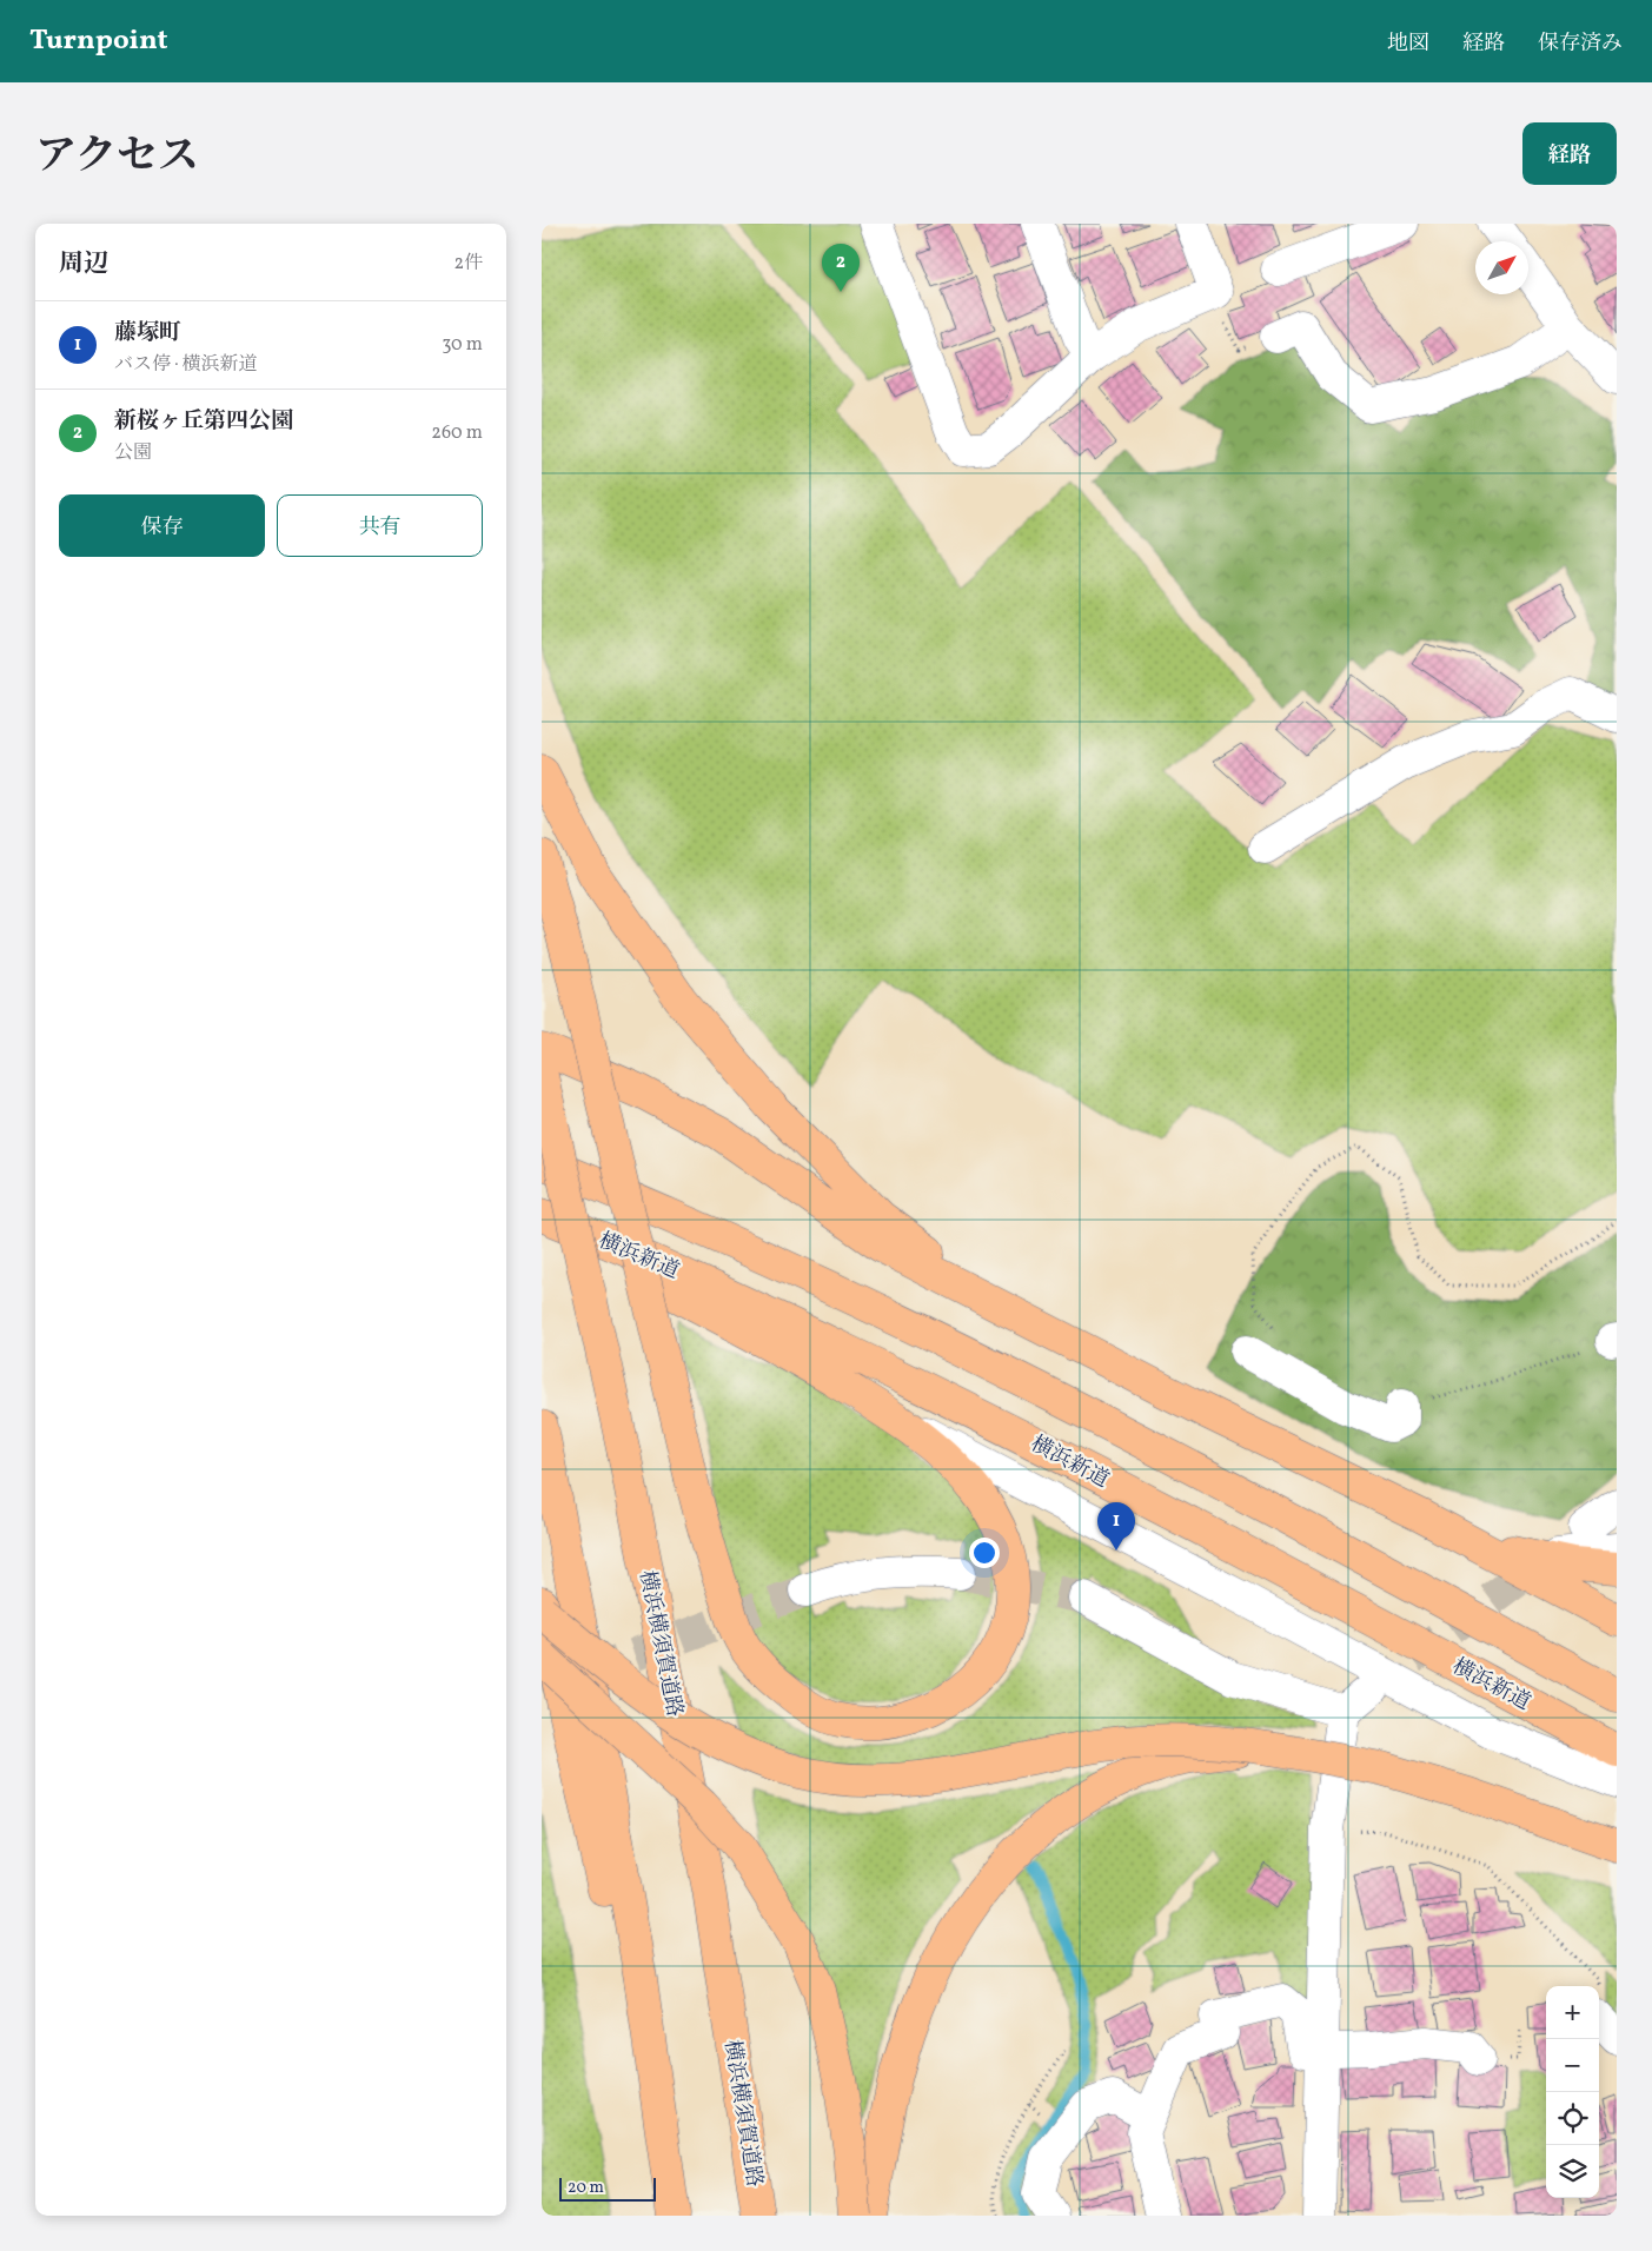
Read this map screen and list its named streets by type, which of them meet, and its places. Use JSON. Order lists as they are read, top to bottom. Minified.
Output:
{"streets":{"highway":["横浜新道","横浜横須賀道路"]},"scale_bar":"20 m","north":"top right","page":{"header":"Turnpoint","nav":["地図","経路","保存済み"],"title":"アクセス","buttons":["経路",["保存","共有"]],"heading":["周辺","2件"],"pins":["2","1"],"list":[{"mark":"1","name":"藤塚町","note":"バス停 · 横浜新道","value":"30 m"},{"mark":"2","name":"新桜ヶ丘第四公園","note":"公園","value":"260 m"}],"map_buttons":["+","−"],"scale":"20 m"}}
